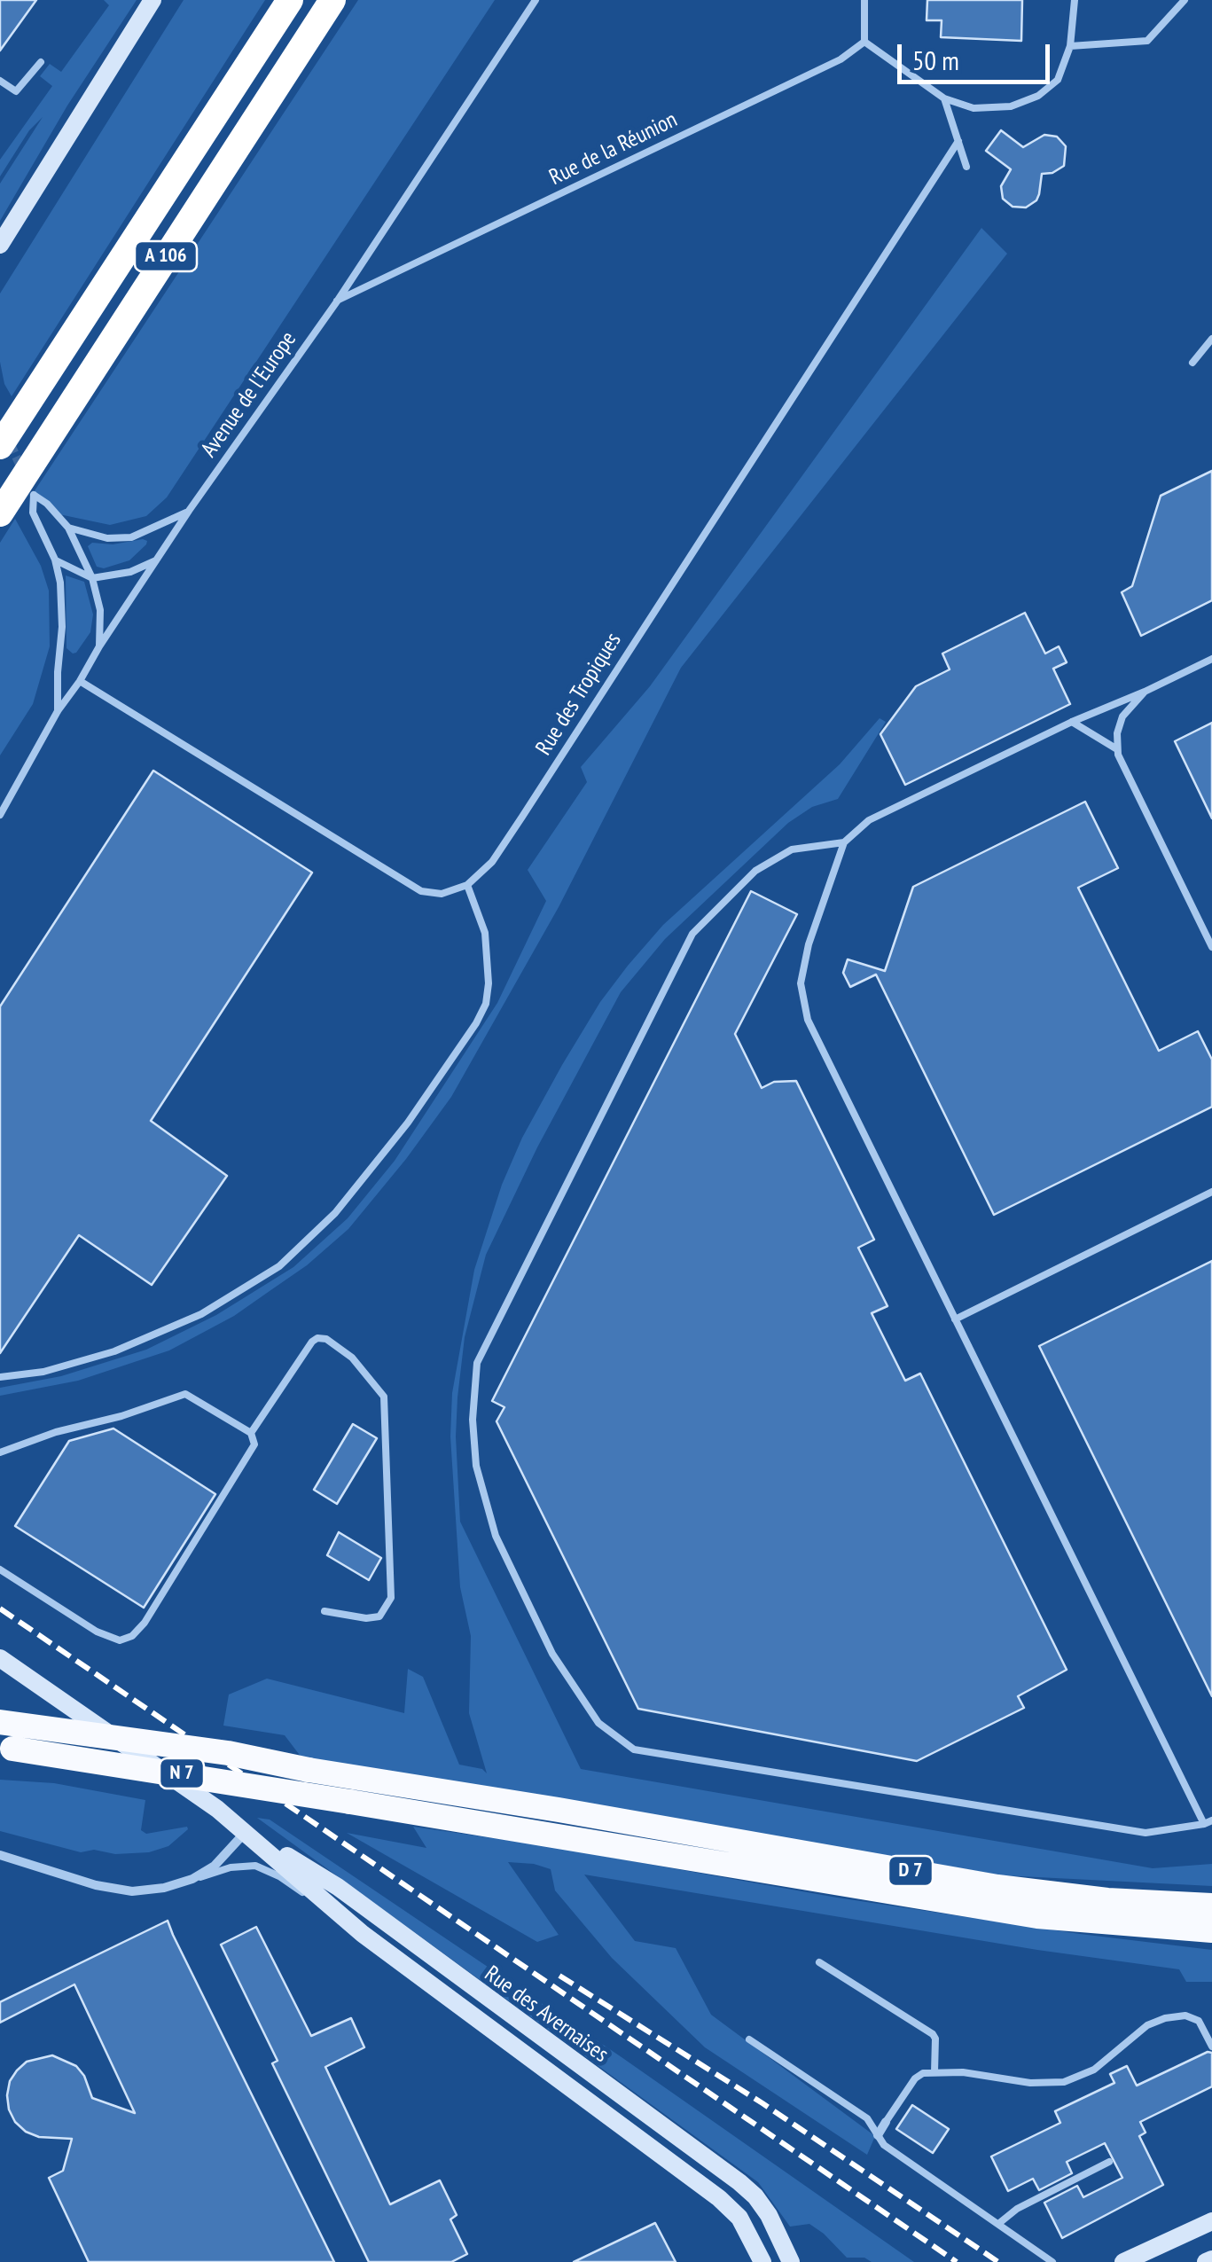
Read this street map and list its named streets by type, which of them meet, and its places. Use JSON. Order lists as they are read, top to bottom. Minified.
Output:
{"streets":{"highway":["A 106","N 7","D 7"],"main road":["Rue des Avernaises"],"lane":["Rue de la Réunion","Avenue de l'Europe","Rue des Tropiques"]},"crossings":[["Rue de la Réunion","Avenue de l'Europe"],["N 7","D 7"]],"scale_bar":"50 m"}
